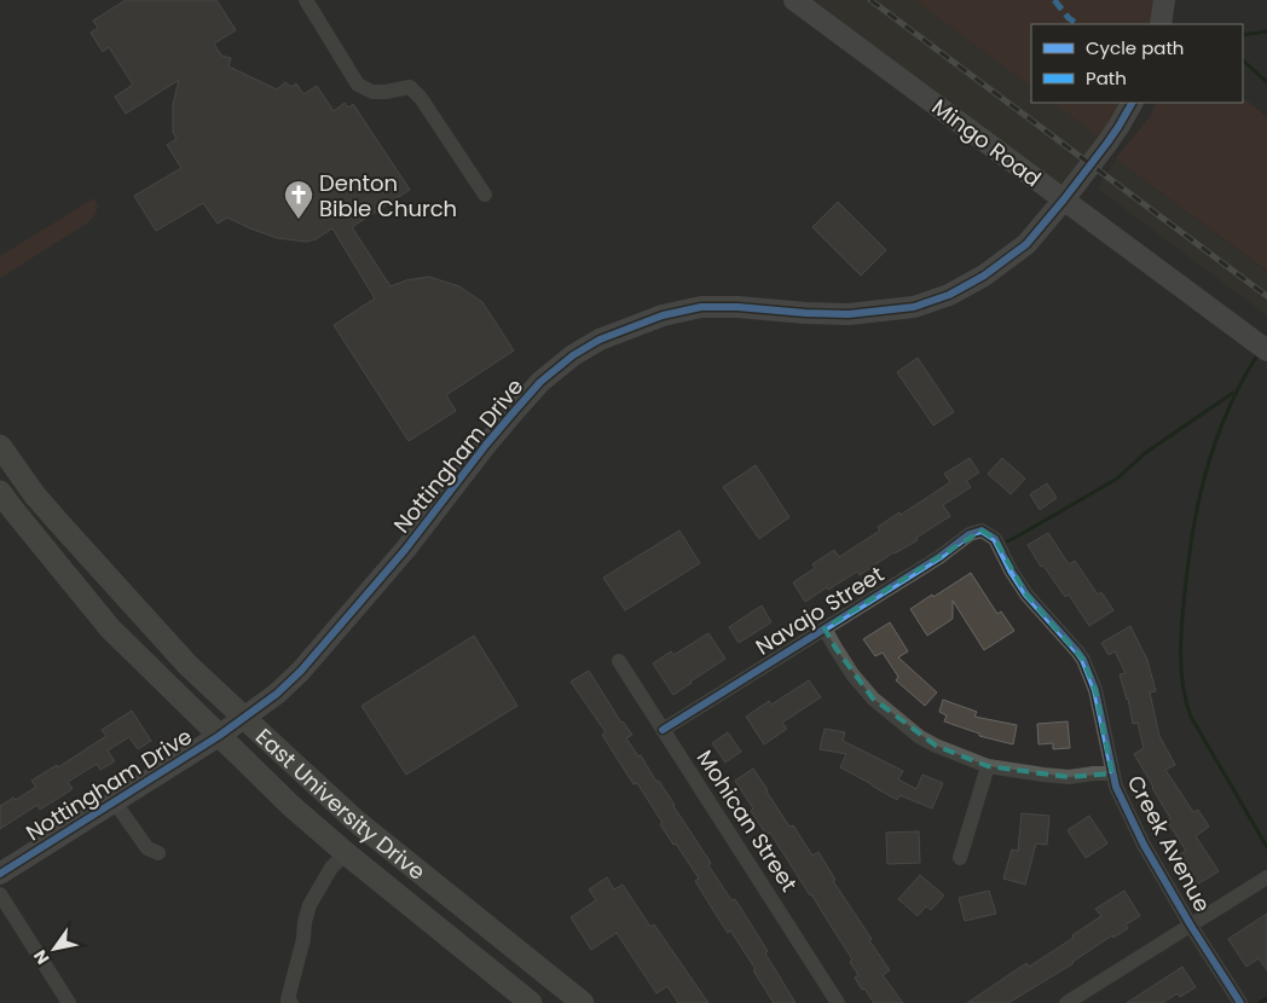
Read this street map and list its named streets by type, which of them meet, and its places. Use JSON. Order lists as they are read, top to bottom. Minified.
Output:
{"streets":{"main road":["East University Drive"],"street":["Mingo Road","Nottingham Drive","Navajo Street","Mohican Street","Creek Avenue"]},"crossings":[["Mingo Road","Nottingham Drive"],["Nottingham Drive","East University Drive"],["Navajo Street","Mohican Street"],["Navajo Street","Creek Avenue"]],"places":{"church":["Denton Bible Church"]},"legend":["Cycle path","Path"],"north":"bottom left"}
